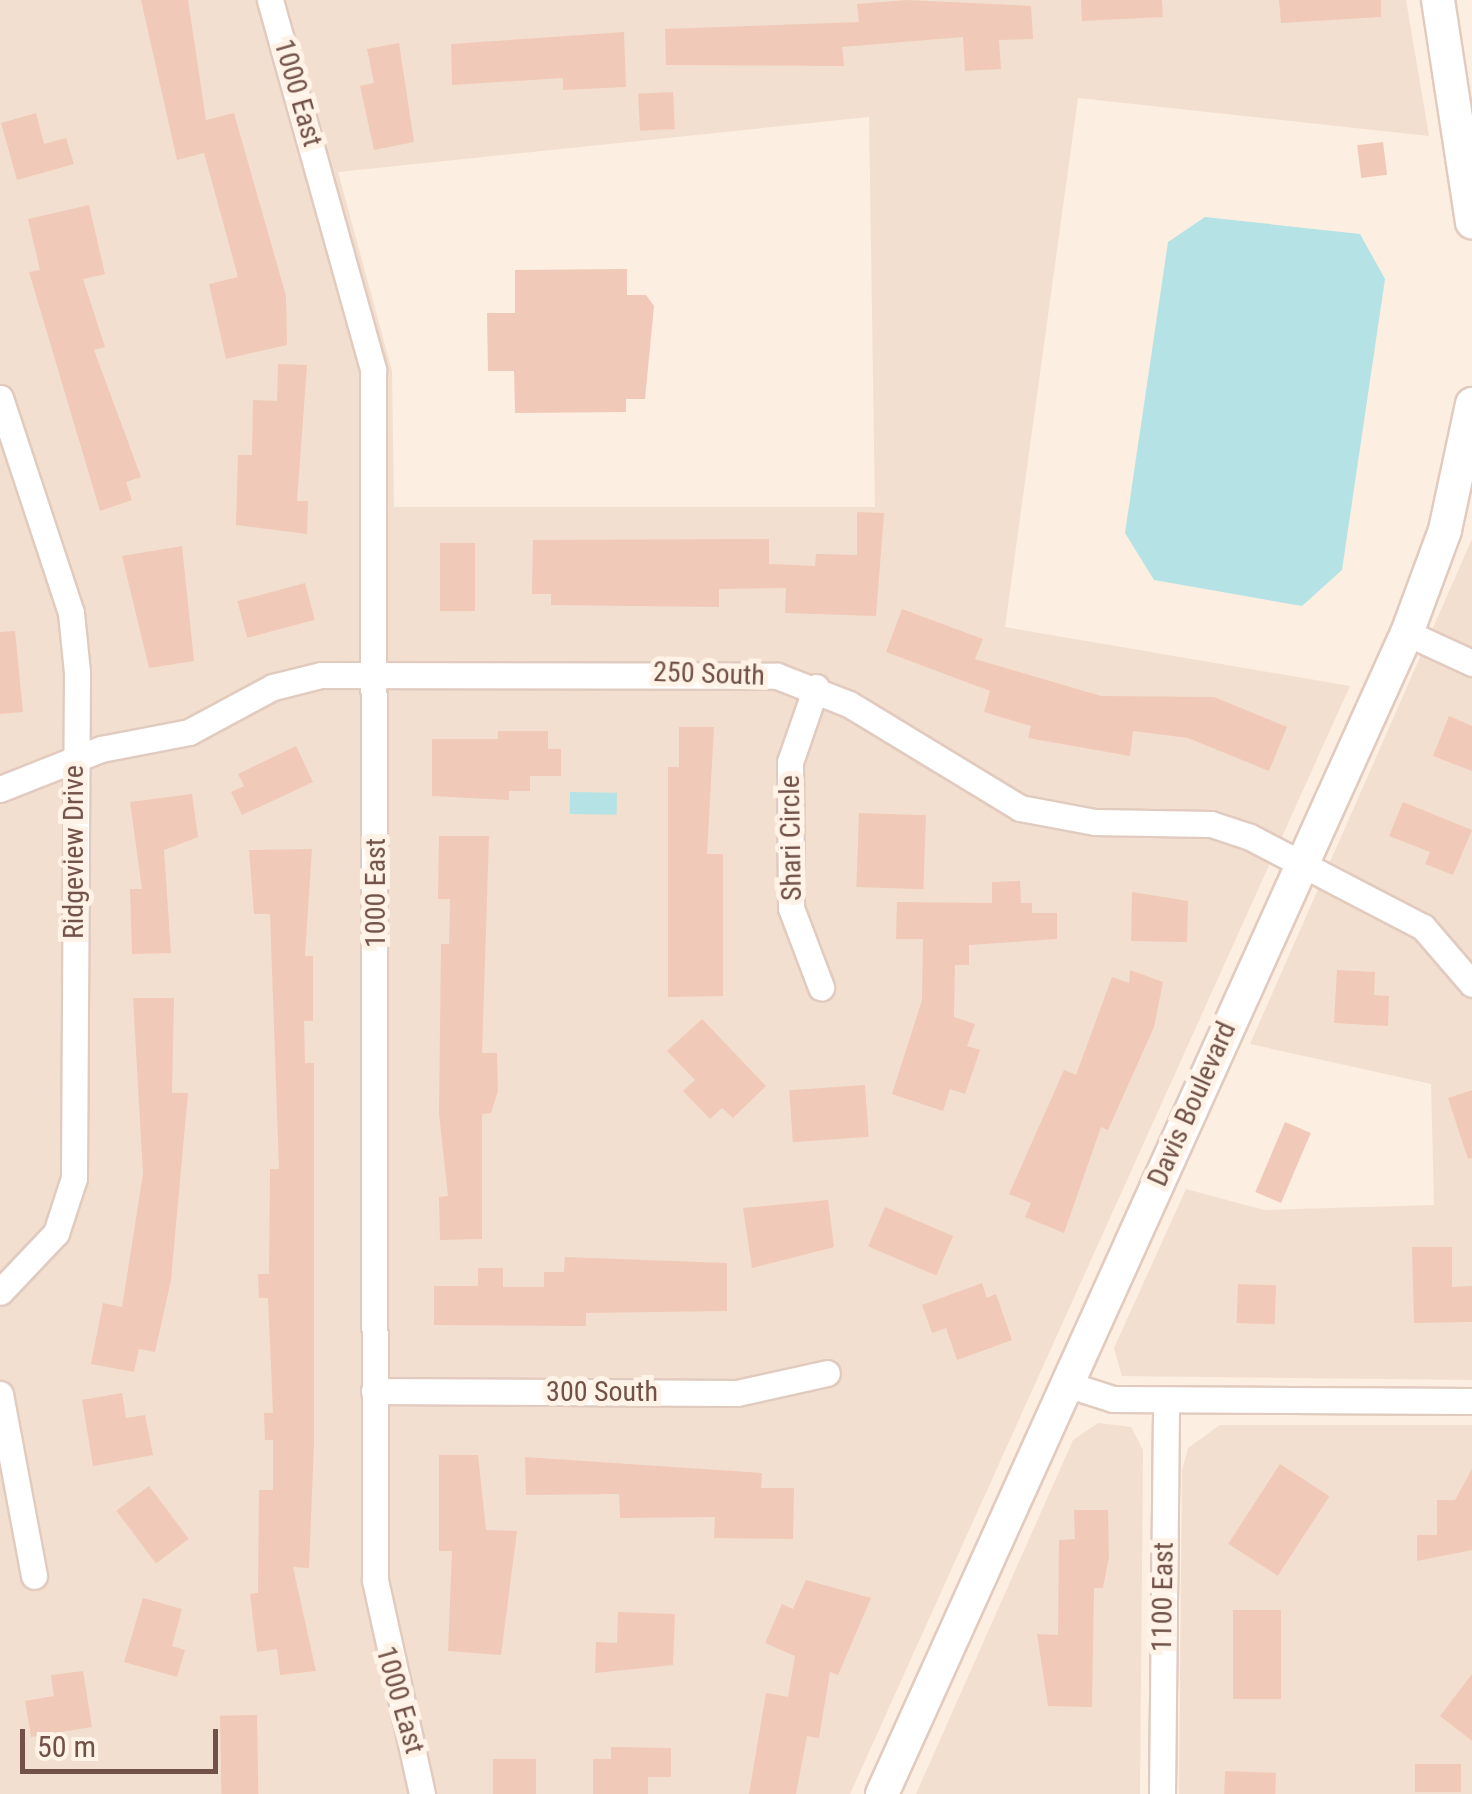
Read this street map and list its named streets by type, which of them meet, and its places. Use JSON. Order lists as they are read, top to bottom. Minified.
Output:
{"streets":{"street":["1000 East","250 South","Shari Circle","Ridgeview Drive","Davis Boulevard","300 South","1100 East"]},"crossings":[["1000 East","250 South"],["1000 East","300 South"],["250 South","Shari Circle"],["250 South","Ridgeview Drive"],["250 South","Davis Boulevard"]],"scale_bar":"50 m"}
